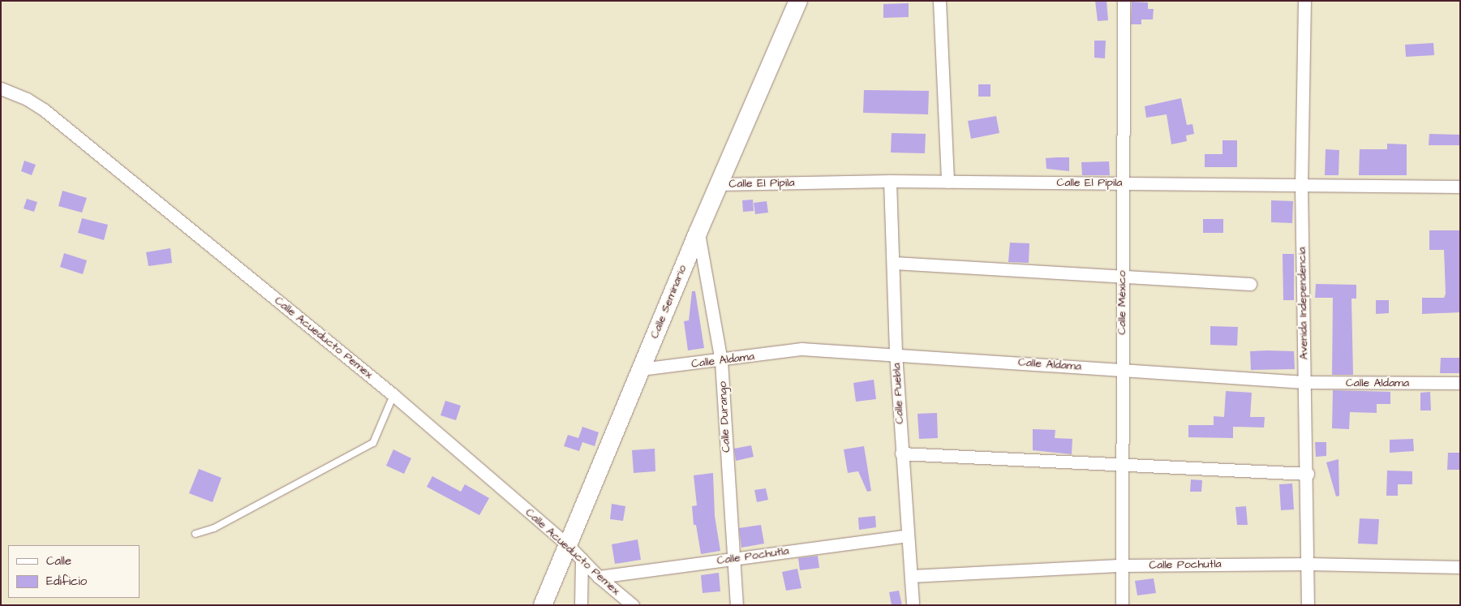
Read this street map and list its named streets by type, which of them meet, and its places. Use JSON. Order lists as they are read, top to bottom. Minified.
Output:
{"streets":{"street":["Calle El Pípila","Calle Seminario","Calle México","Avenida Independencia","Calle Acueducto Pemex","Calle Aldama","Calle Puebla","Calle Durango","Calle Pochutla"]},"crossings":[["Calle El Pípila","Calle Seminario"],["Calle El Pípila","Calle México"],["Calle El Pípila","Avenida Independencia"],["Calle El Pípila","Calle Puebla"],["Calle Seminario","Calle Acueducto Pemex"],["Calle Seminario","Calle Aldama"],["Calle Seminario","Calle Durango"],["Calle México","Calle Aldama"],["Calle México","Calle Pochutla"],["Avenida Independencia","Calle Aldama"],["Avenida Independencia","Calle Pochutla"],["Calle Acueducto Pemex","Calle Pochutla"],["Calle Aldama","Calle Puebla"],["Calle Aldama","Calle Durango"],["Calle Puebla","Calle Pochutla"],["Calle Durango","Calle Pochutla"]],"legend":["Calle","Edificio"]}
